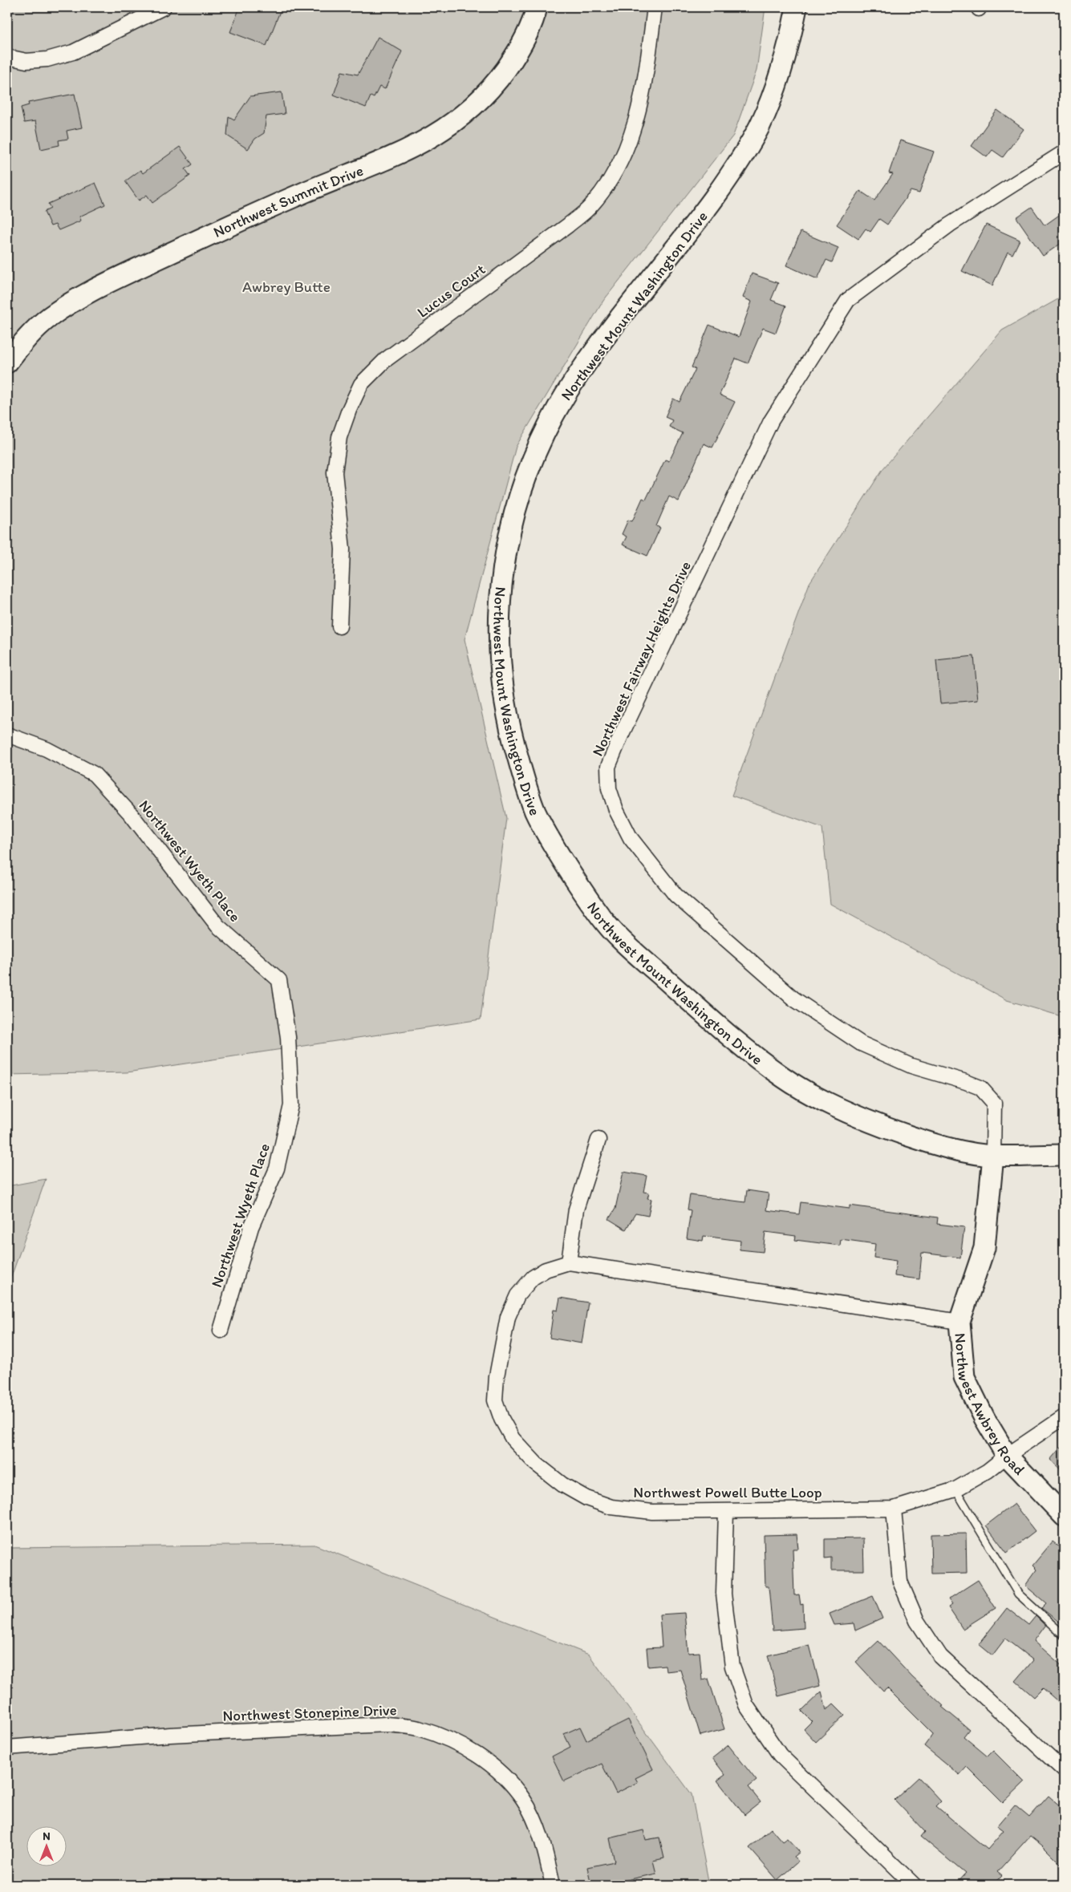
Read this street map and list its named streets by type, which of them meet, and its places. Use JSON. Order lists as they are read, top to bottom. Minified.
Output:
{"streets":{"main road":["Northwest Summit Drive","Northwest Mount Washington Drive","Northwest Awbrey Road"],"street":["Lucus Court","Northwest Fairway Heights Drive","Northwest Wyeth Place","Northwest Powell Butte Loop","Northwest Stonepine Drive"]},"crossings":[["Northwest Mount Washington Drive","Northwest Fairway Heights Drive"],["Northwest Mount Washington Drive","Northwest Awbrey Road"],["Northwest Fairway Heights Drive","Northwest Awbrey Road"],["Northwest Awbrey Road","Northwest Powell Butte Loop"]],"parks":["Awbrey Butte"],"north":"top"}
